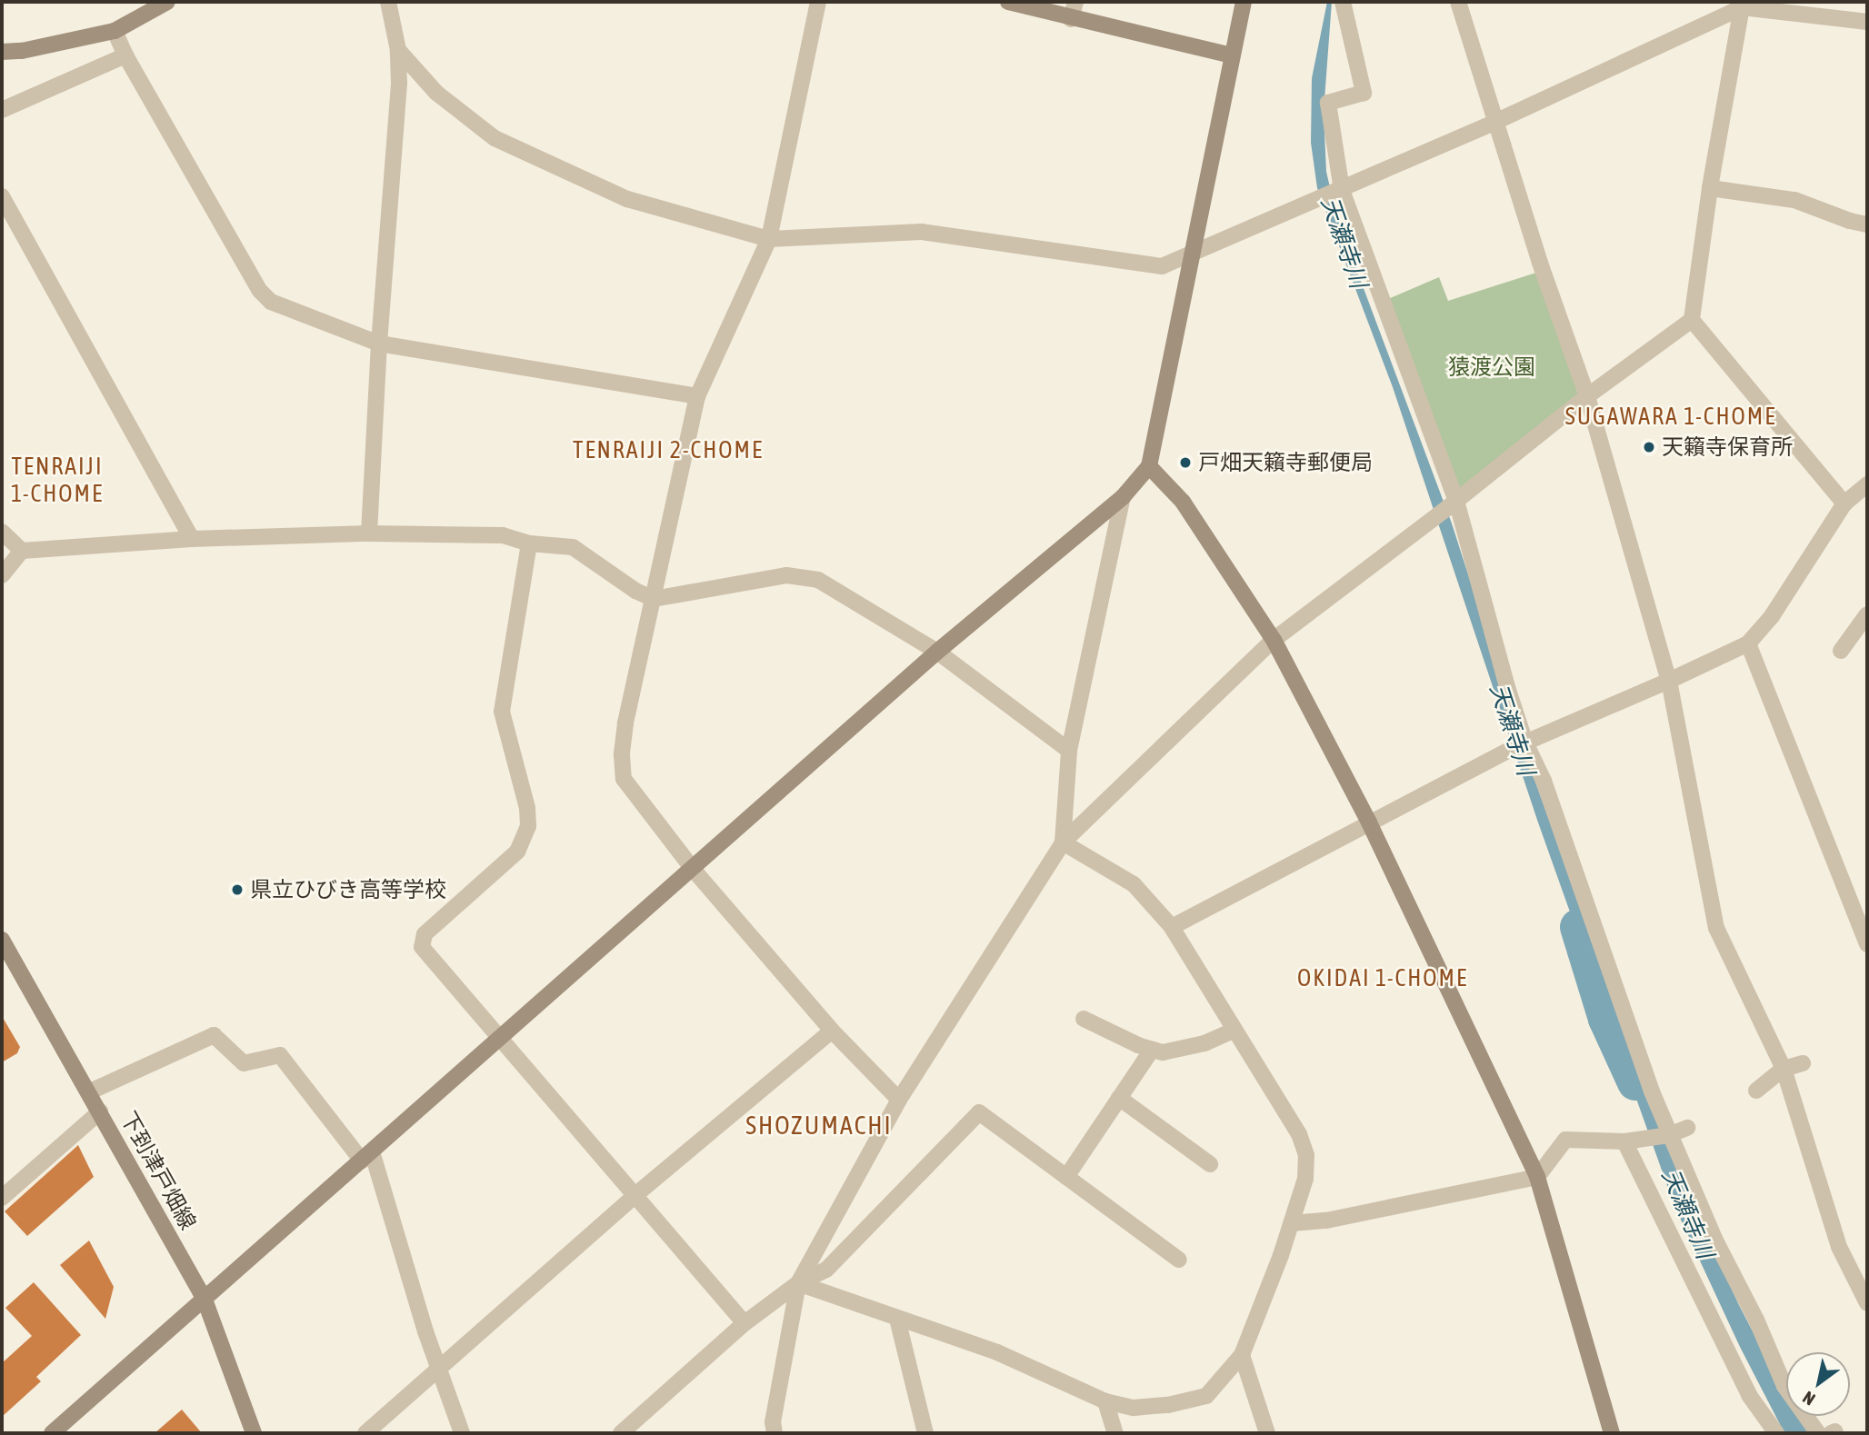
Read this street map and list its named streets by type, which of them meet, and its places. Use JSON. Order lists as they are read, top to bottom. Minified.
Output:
{"streets":{"street":["下到津戸畑線"]},"districts":["SUGAWARA 1-CHOME","TENRAIJI 2-CHOME","TENRAIJI 1-CHOME","OKIDAI 1-CHOME","SHOZUMACHI"],"water":["天瀬寺川"],"parks":["猿渡公園"],"places":["天籟寺保育所","戸畑天籟寺郵便局","県立ひびき高等学校"],"north":"bottom left"}
